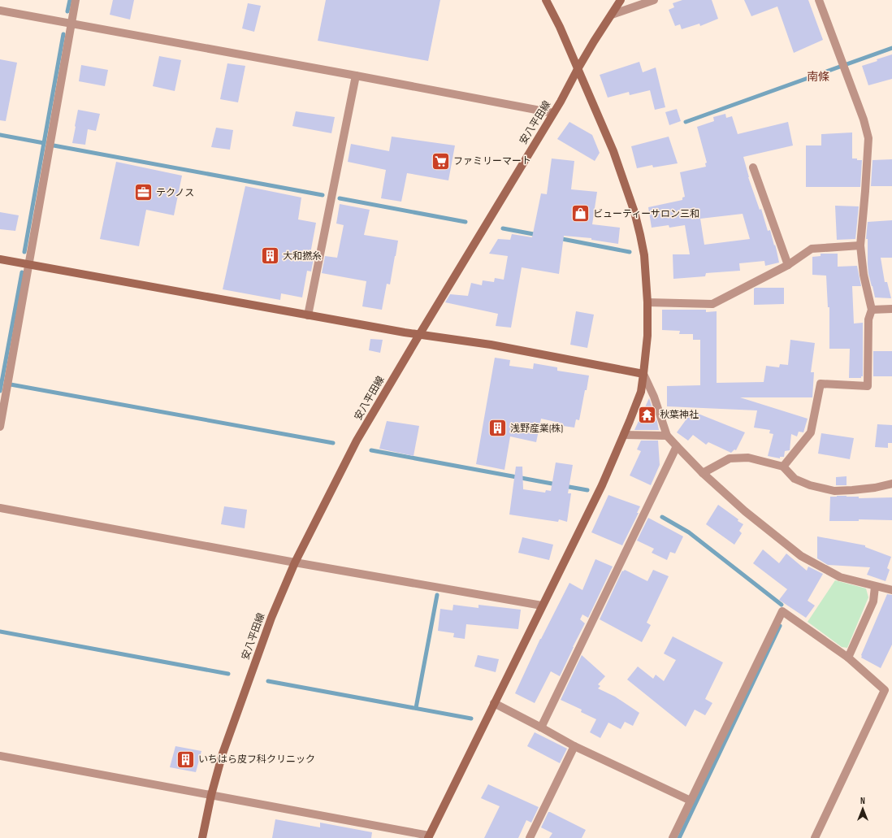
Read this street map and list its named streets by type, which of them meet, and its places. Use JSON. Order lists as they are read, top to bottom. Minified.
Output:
{"streets":{"street":["安八平田線"]},"districts":["南條"],"places":{"supermarket":["ファミリーマート"],"office":["テクノス"],"shop":["ビューティーサロン三和"],"building":["大和撚糸","浅野産業(株)","いちはら皮フ科クリニック"],"temple":["秋葉神社"]},"north":"top"}
